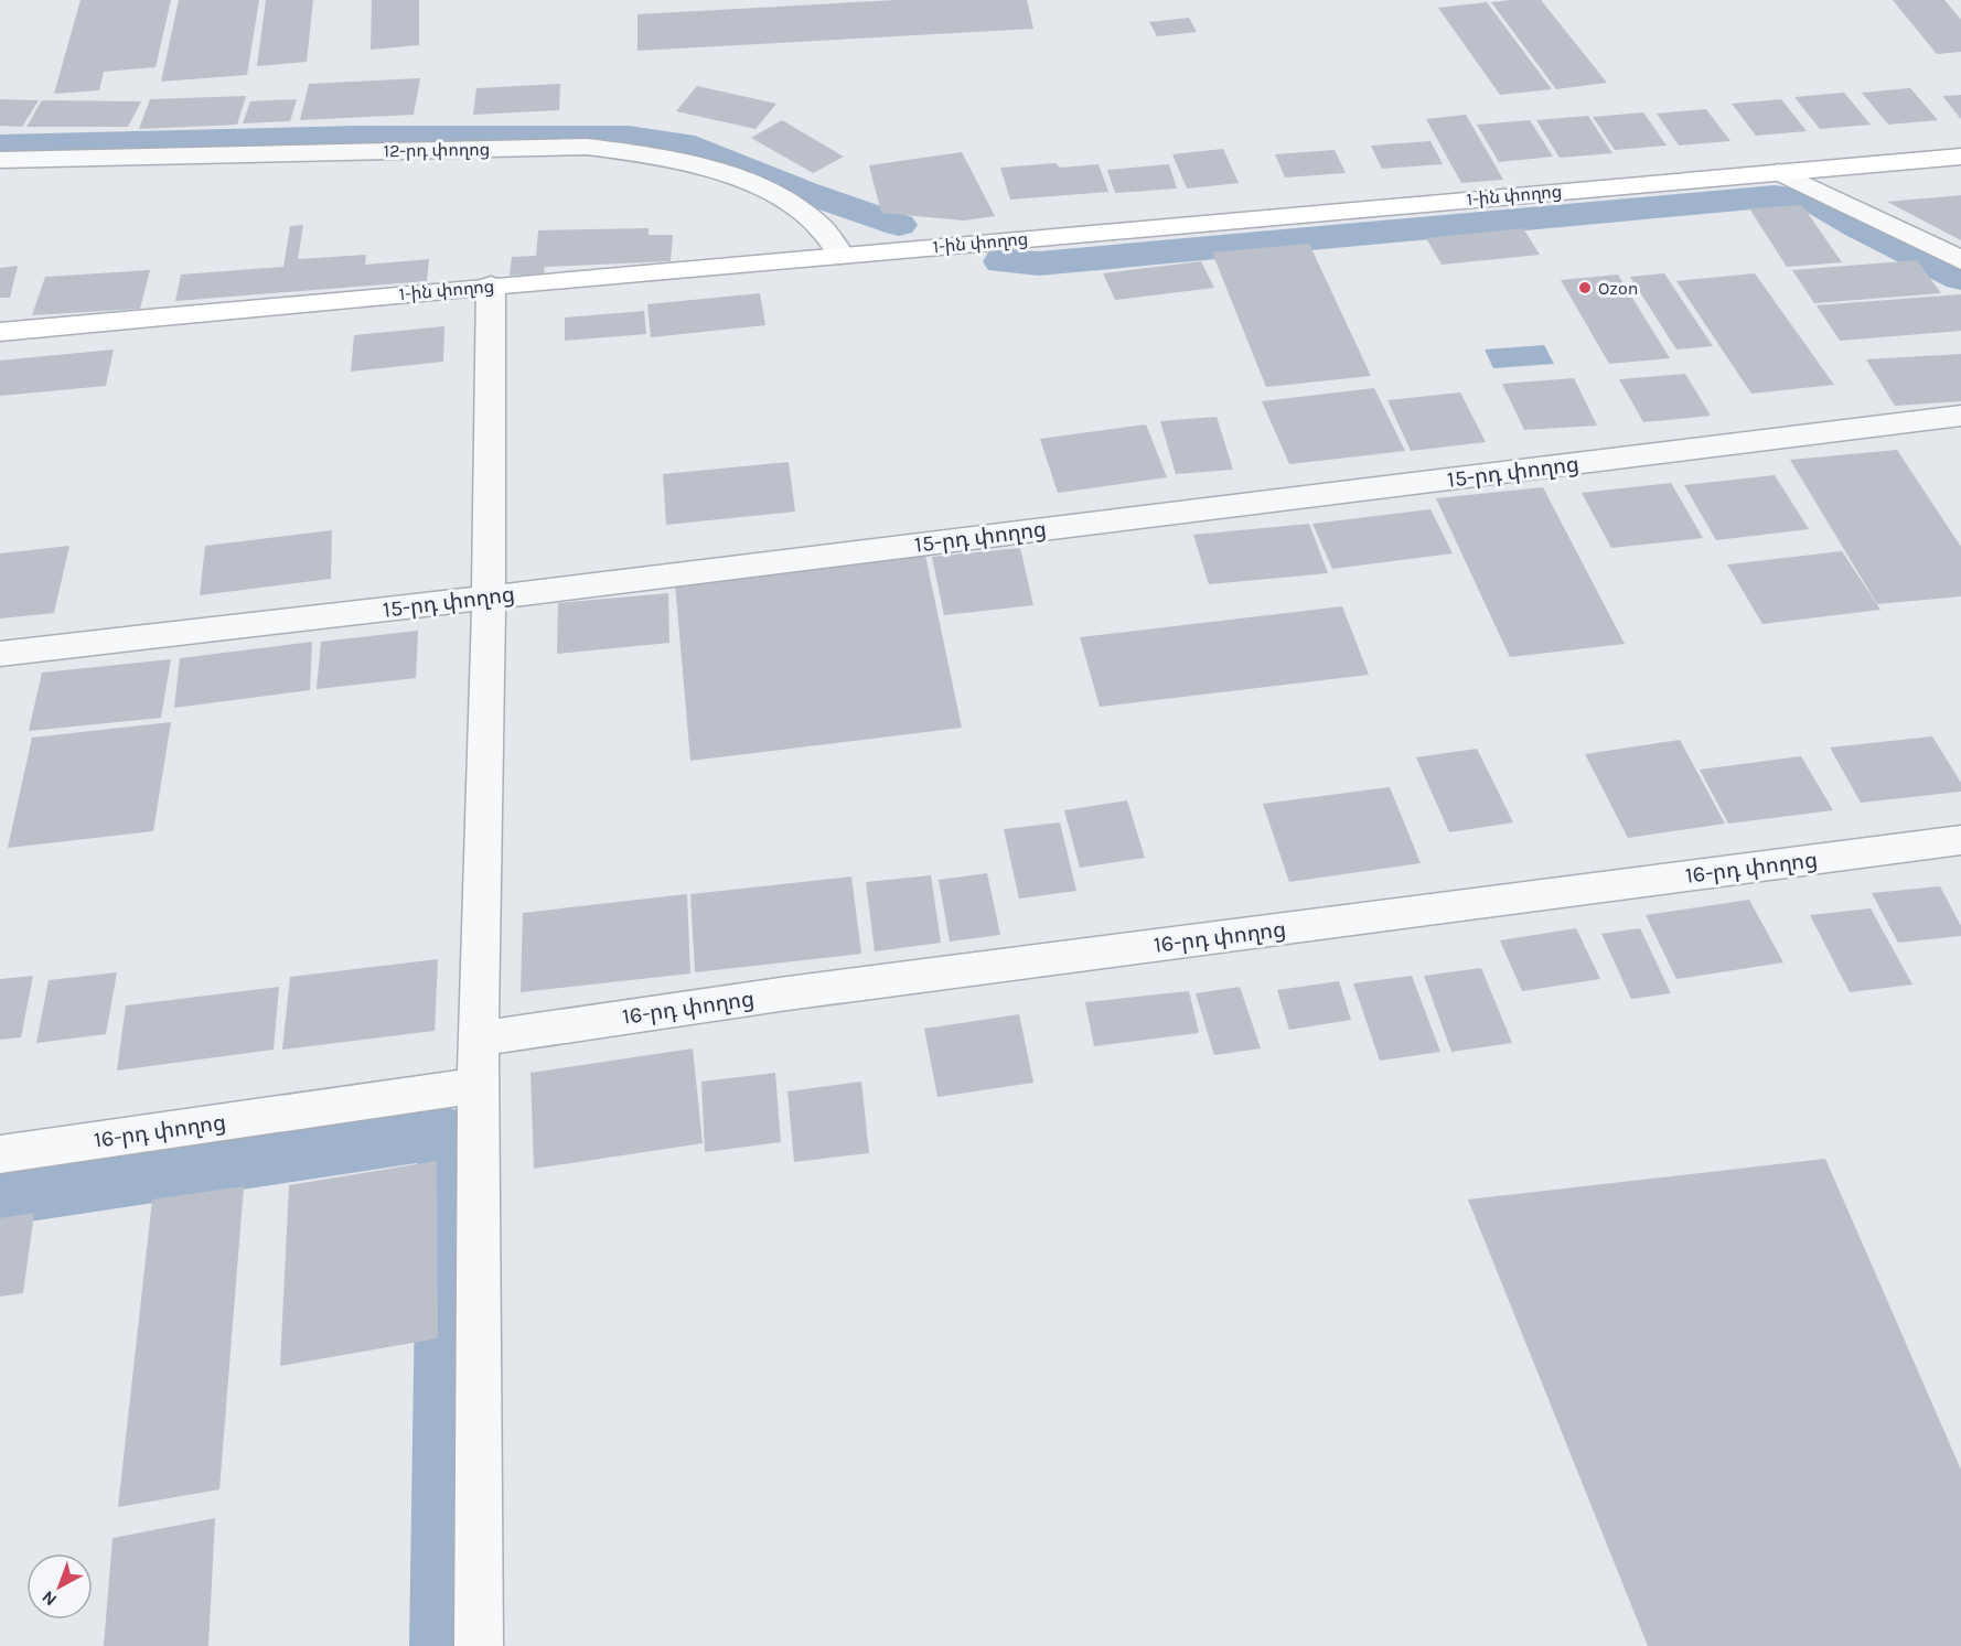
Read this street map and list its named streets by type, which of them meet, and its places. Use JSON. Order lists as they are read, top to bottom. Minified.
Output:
{"streets":{"main road":["1-ին փողոց"],"street":["12-րդ փողոց","15-րդ փողոց","16-րդ փողոց"]},"crossings":[["12-րդ փողոց","1-ին փողոց"]],"places":["Ozon"],"north":"bottom left"}
